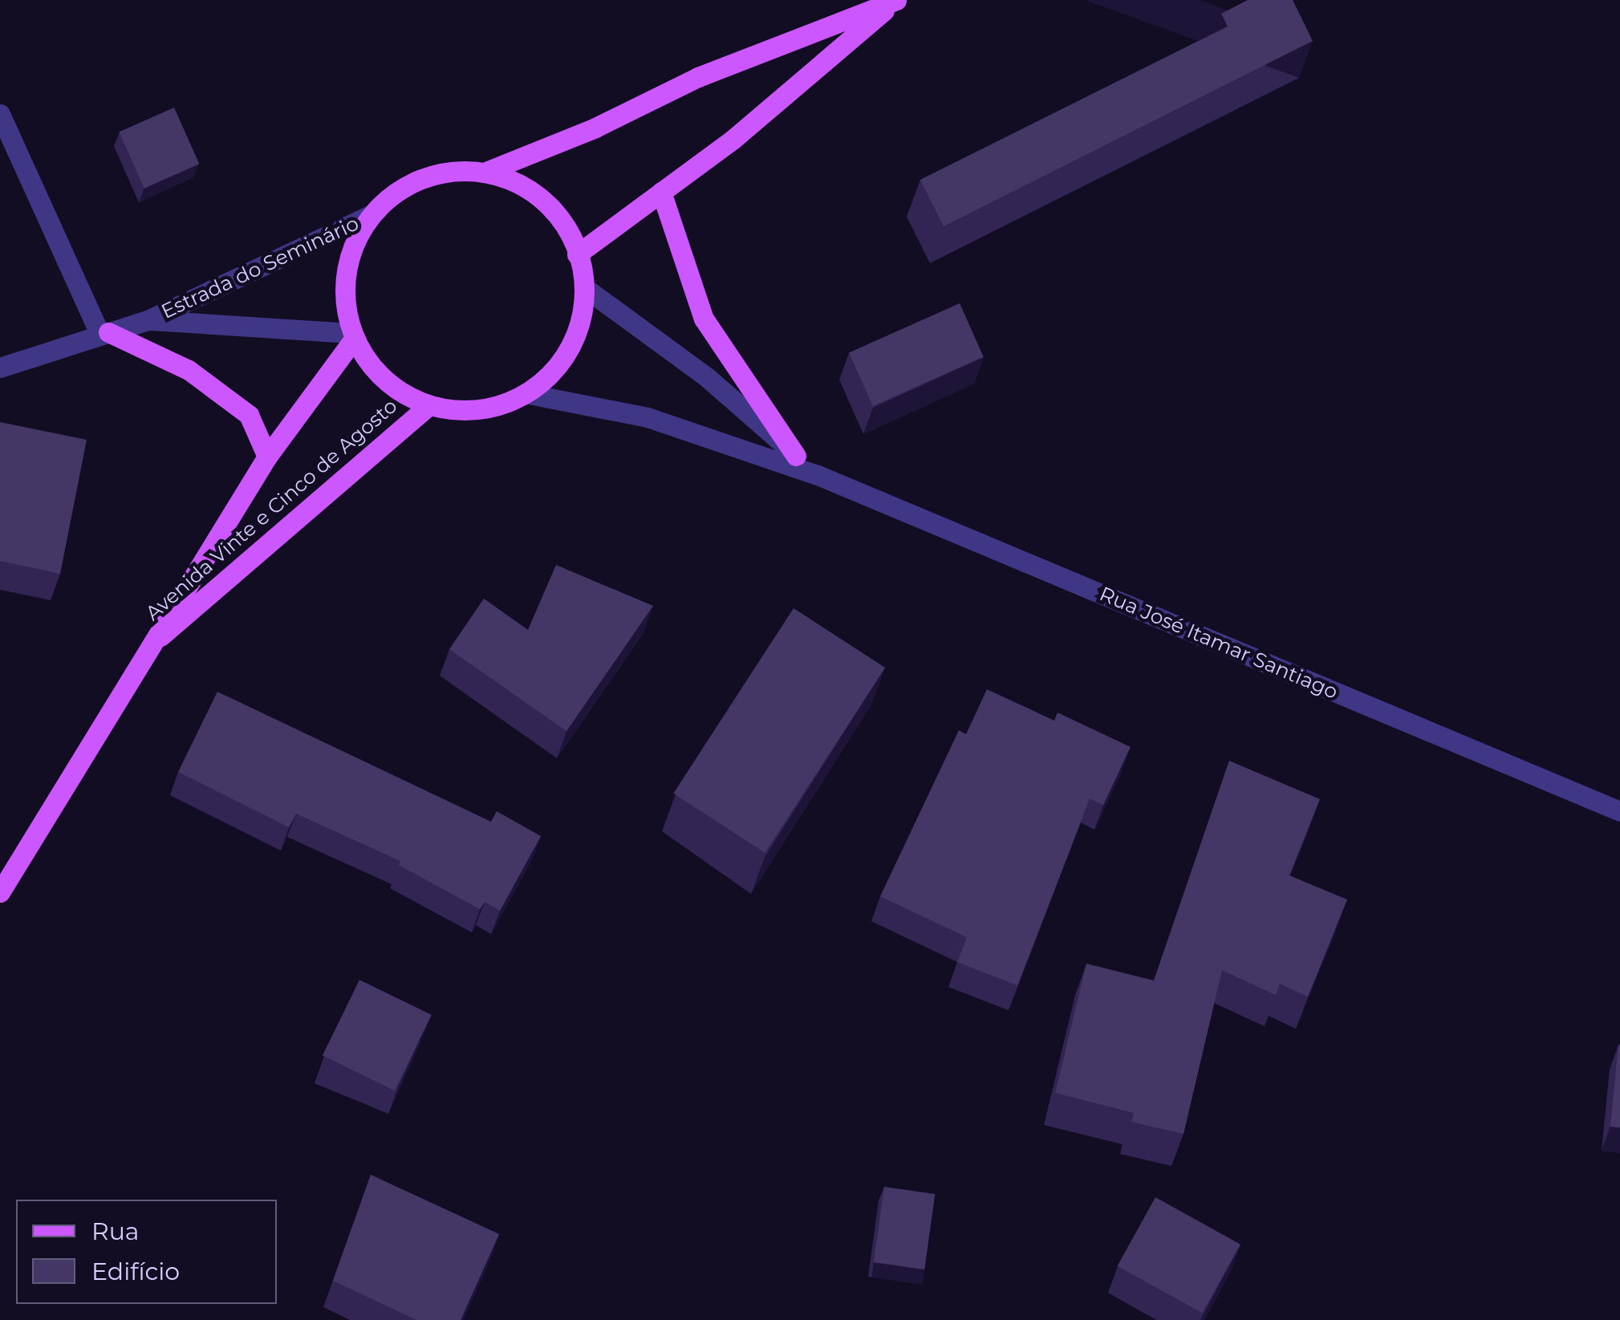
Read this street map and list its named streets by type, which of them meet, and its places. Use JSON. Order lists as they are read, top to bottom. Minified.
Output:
{"streets":{"main road":["Avenida Vinte e Cinco de Agosto"],"street":["Estrada do Seminário","Rua José Itamar Santiago"]},"crossings":[["Estrada do Seminário","Avenida Vinte e Cinco de Agosto"],["Estrada do Seminário","Rua José Itamar Santiago"],["Avenida Vinte e Cinco de Agosto","Rua José Itamar Santiago"]],"legend":["Rua","Edifício"]}
